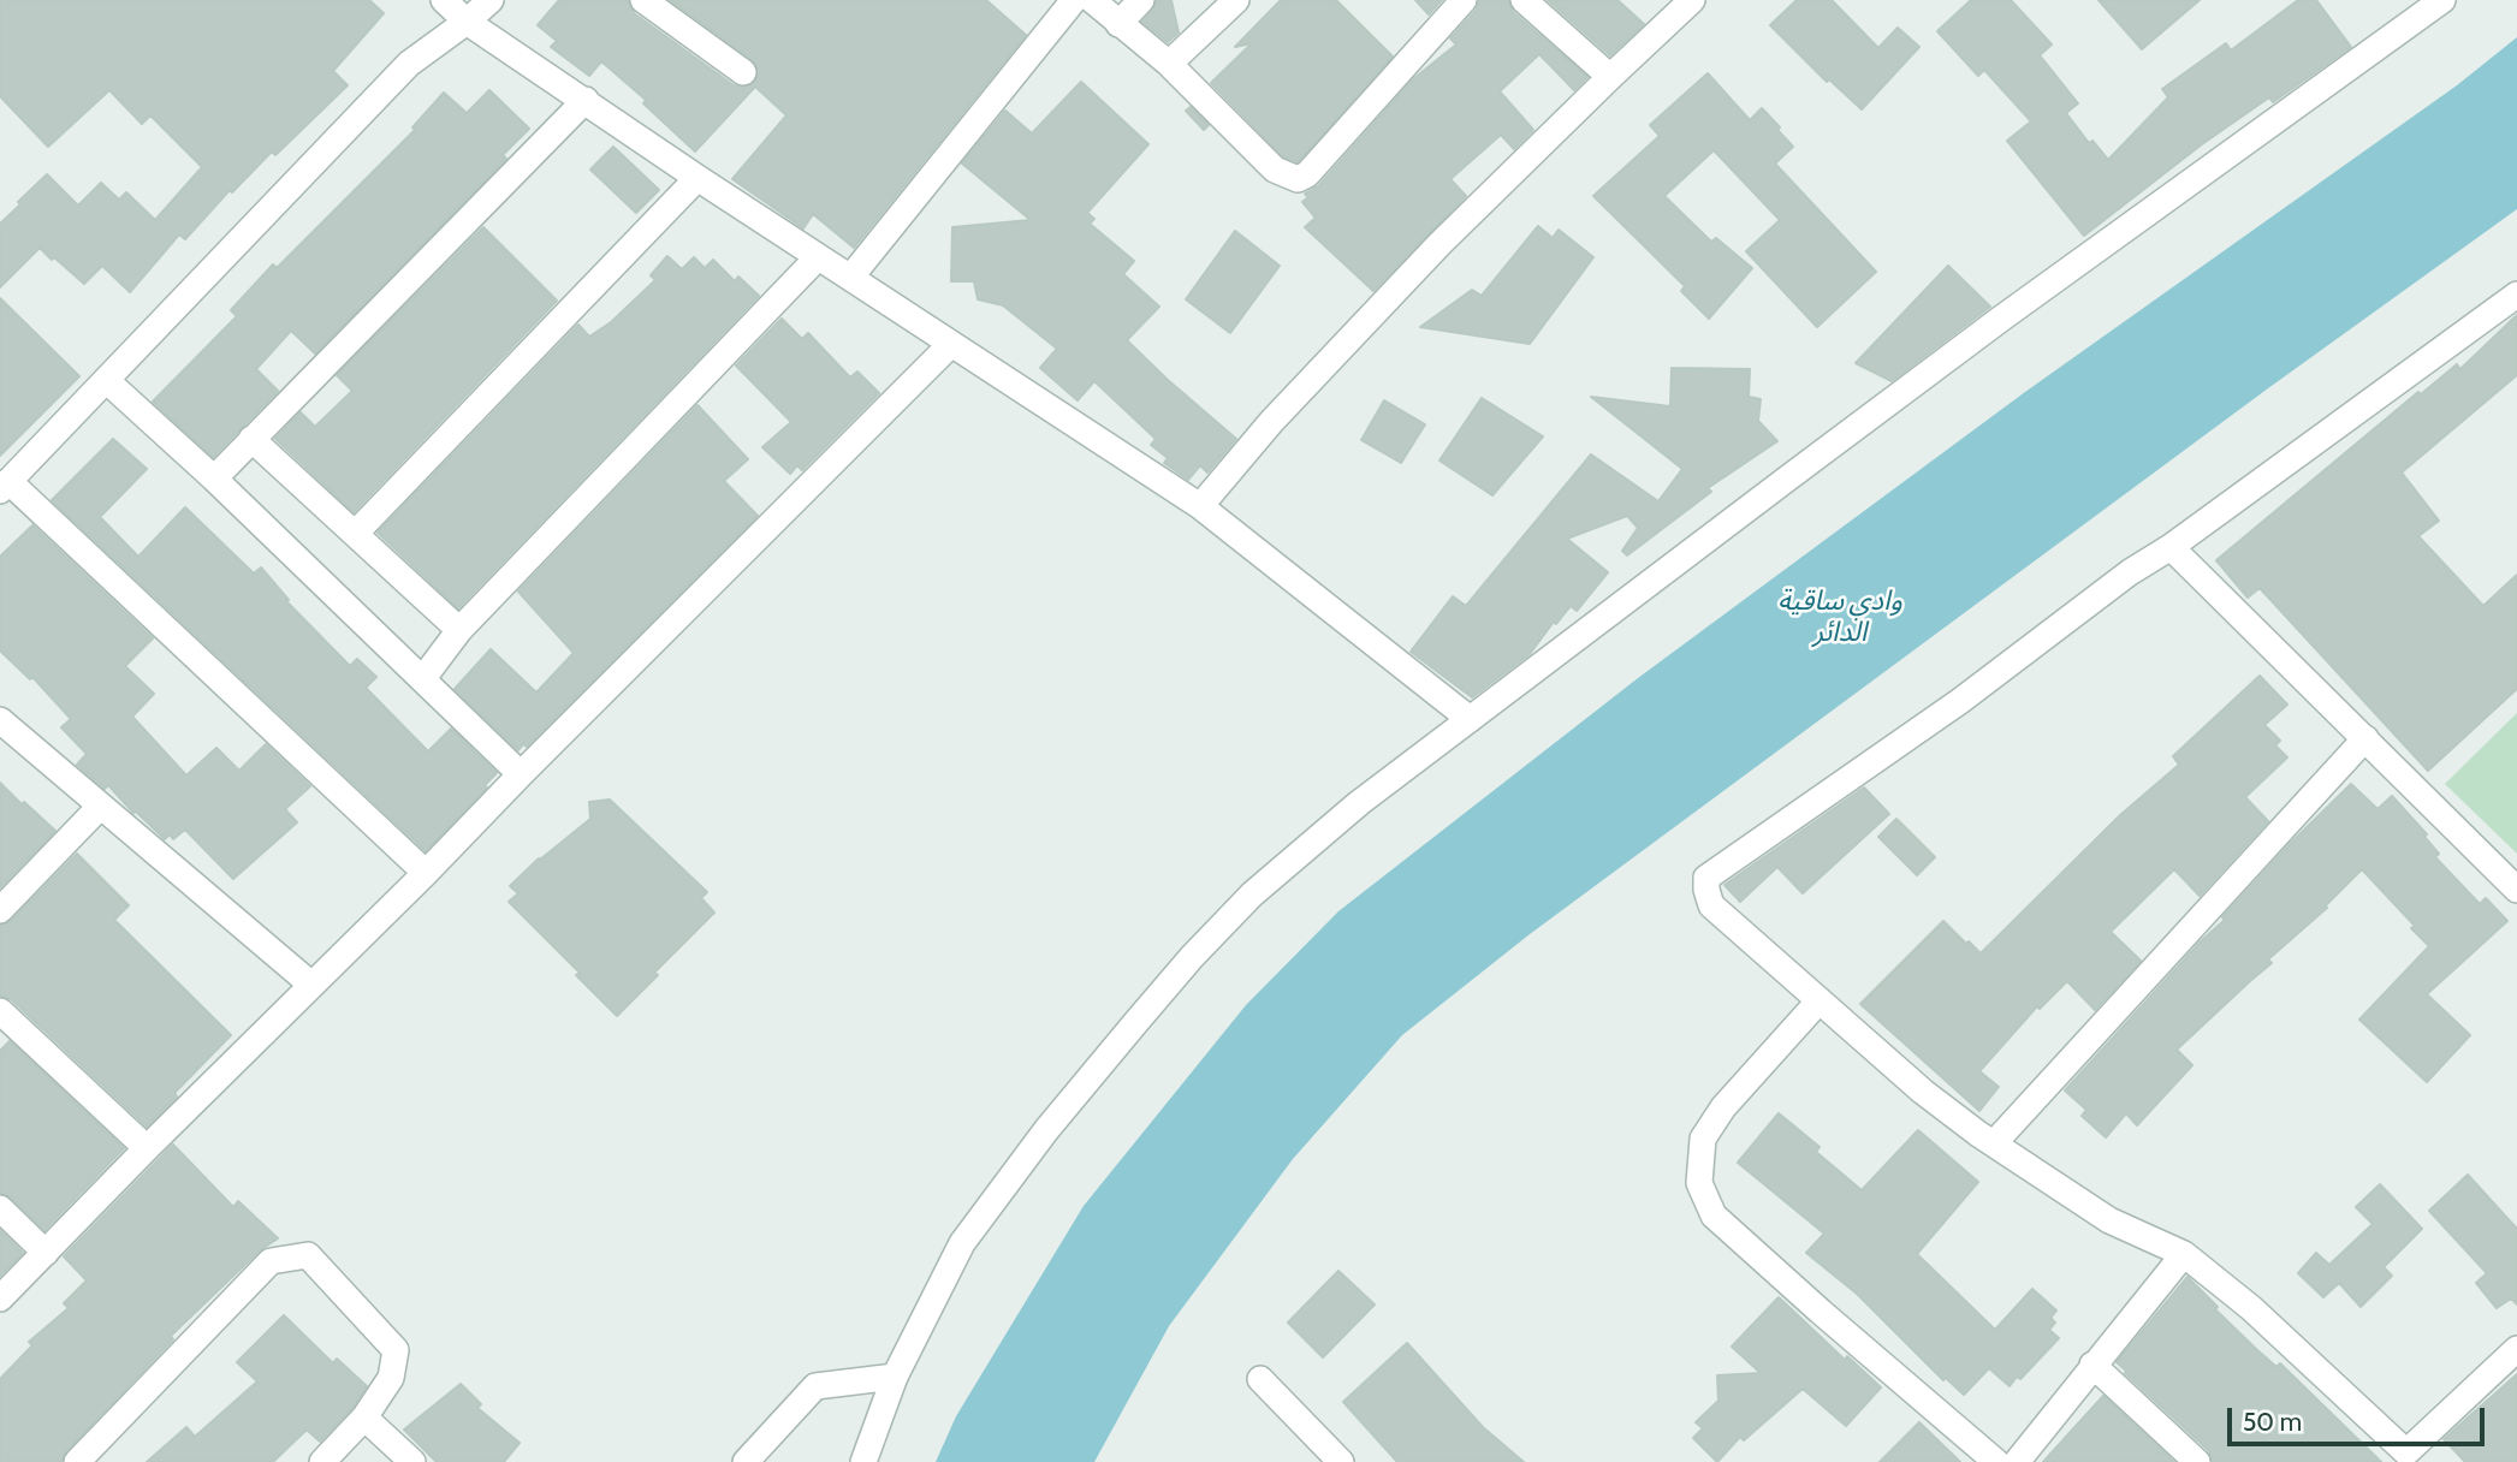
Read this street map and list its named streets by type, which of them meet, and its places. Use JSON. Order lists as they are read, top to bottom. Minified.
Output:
{"water":["وادي ساقية الدائر"],"scale_bar":"50 m"}
